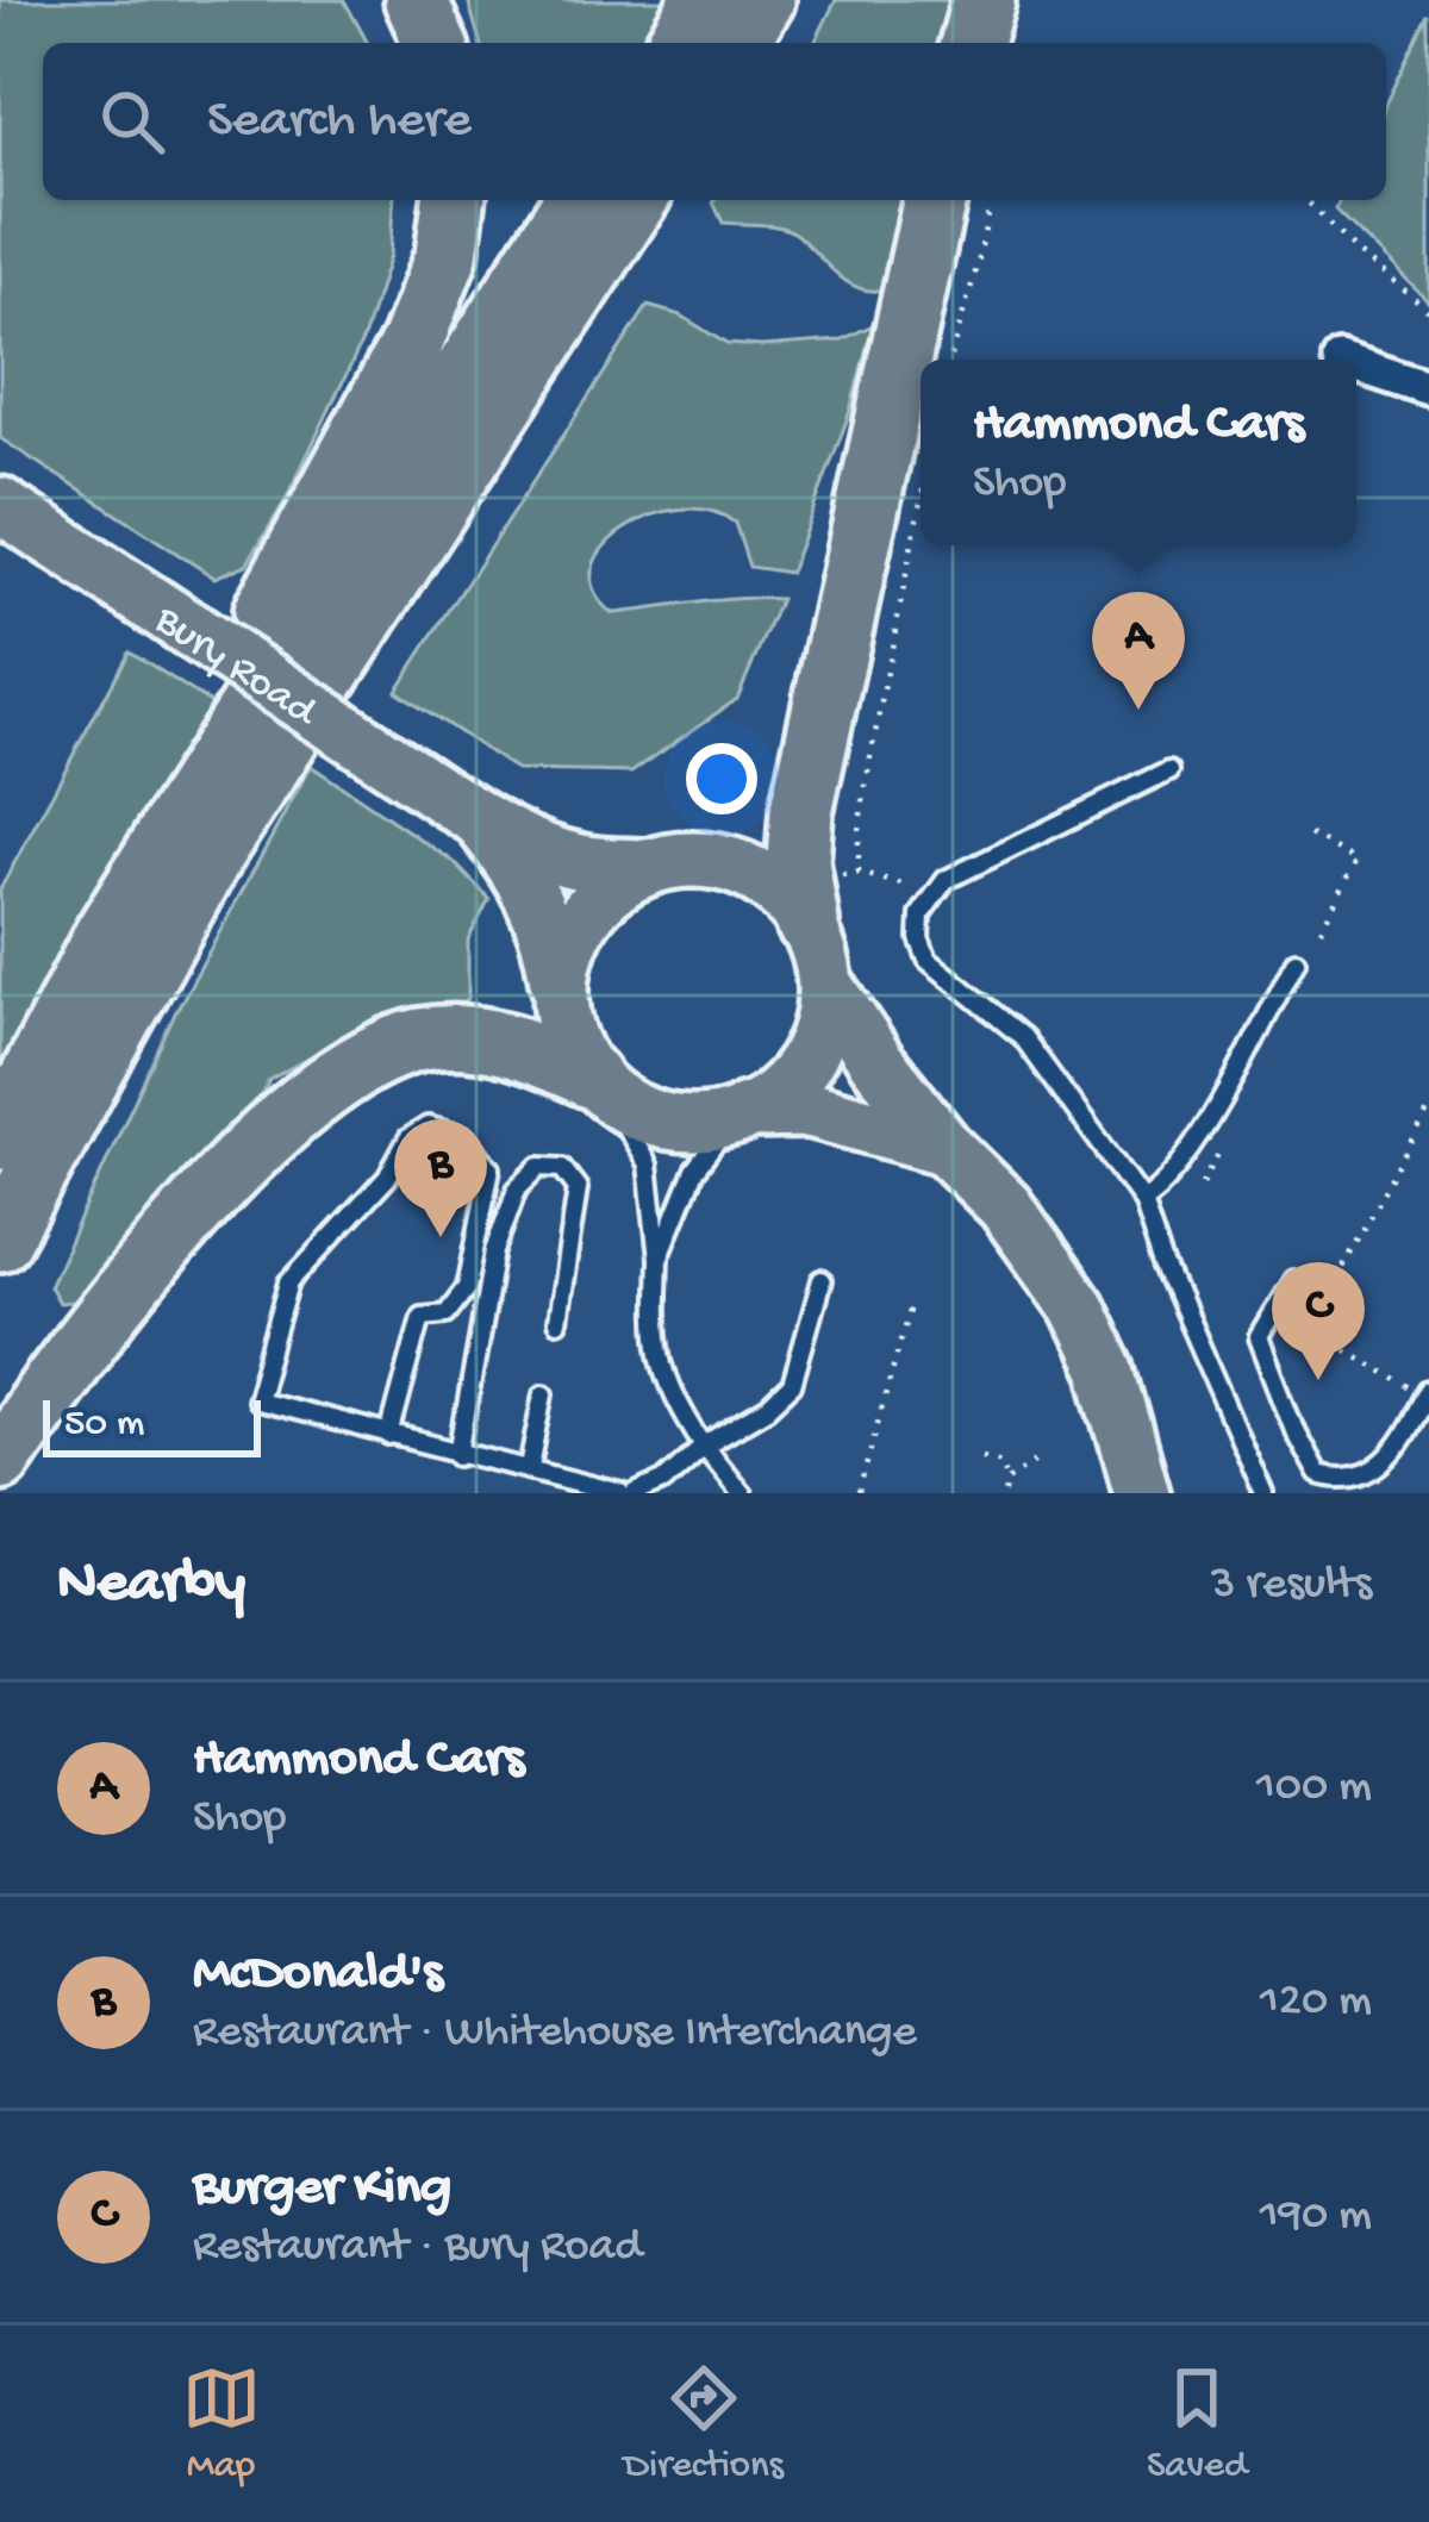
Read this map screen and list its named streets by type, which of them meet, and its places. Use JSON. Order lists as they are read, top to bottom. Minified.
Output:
{"streets":{"main road":["Bury Road"]},"scale_bar":"50 m","page":{"search":"Search here","popup":["Hammond Cars","Shop"],"pins":["A","B","C"],"scale":"50 m","heading":["Nearby","3 results"],"list":[{"mark":"A","name":"Hammond Cars","note":"Shop","value":"100 m"},{"mark":"B","name":"McDonald's","note":"Restaurant · Whitehouse Interchange","value":"120 m"},{"mark":"C","name":"Burger King","note":"Restaurant · Bury Road","value":"190 m"}],"nav":["Map","Directions","Saved"]}}
